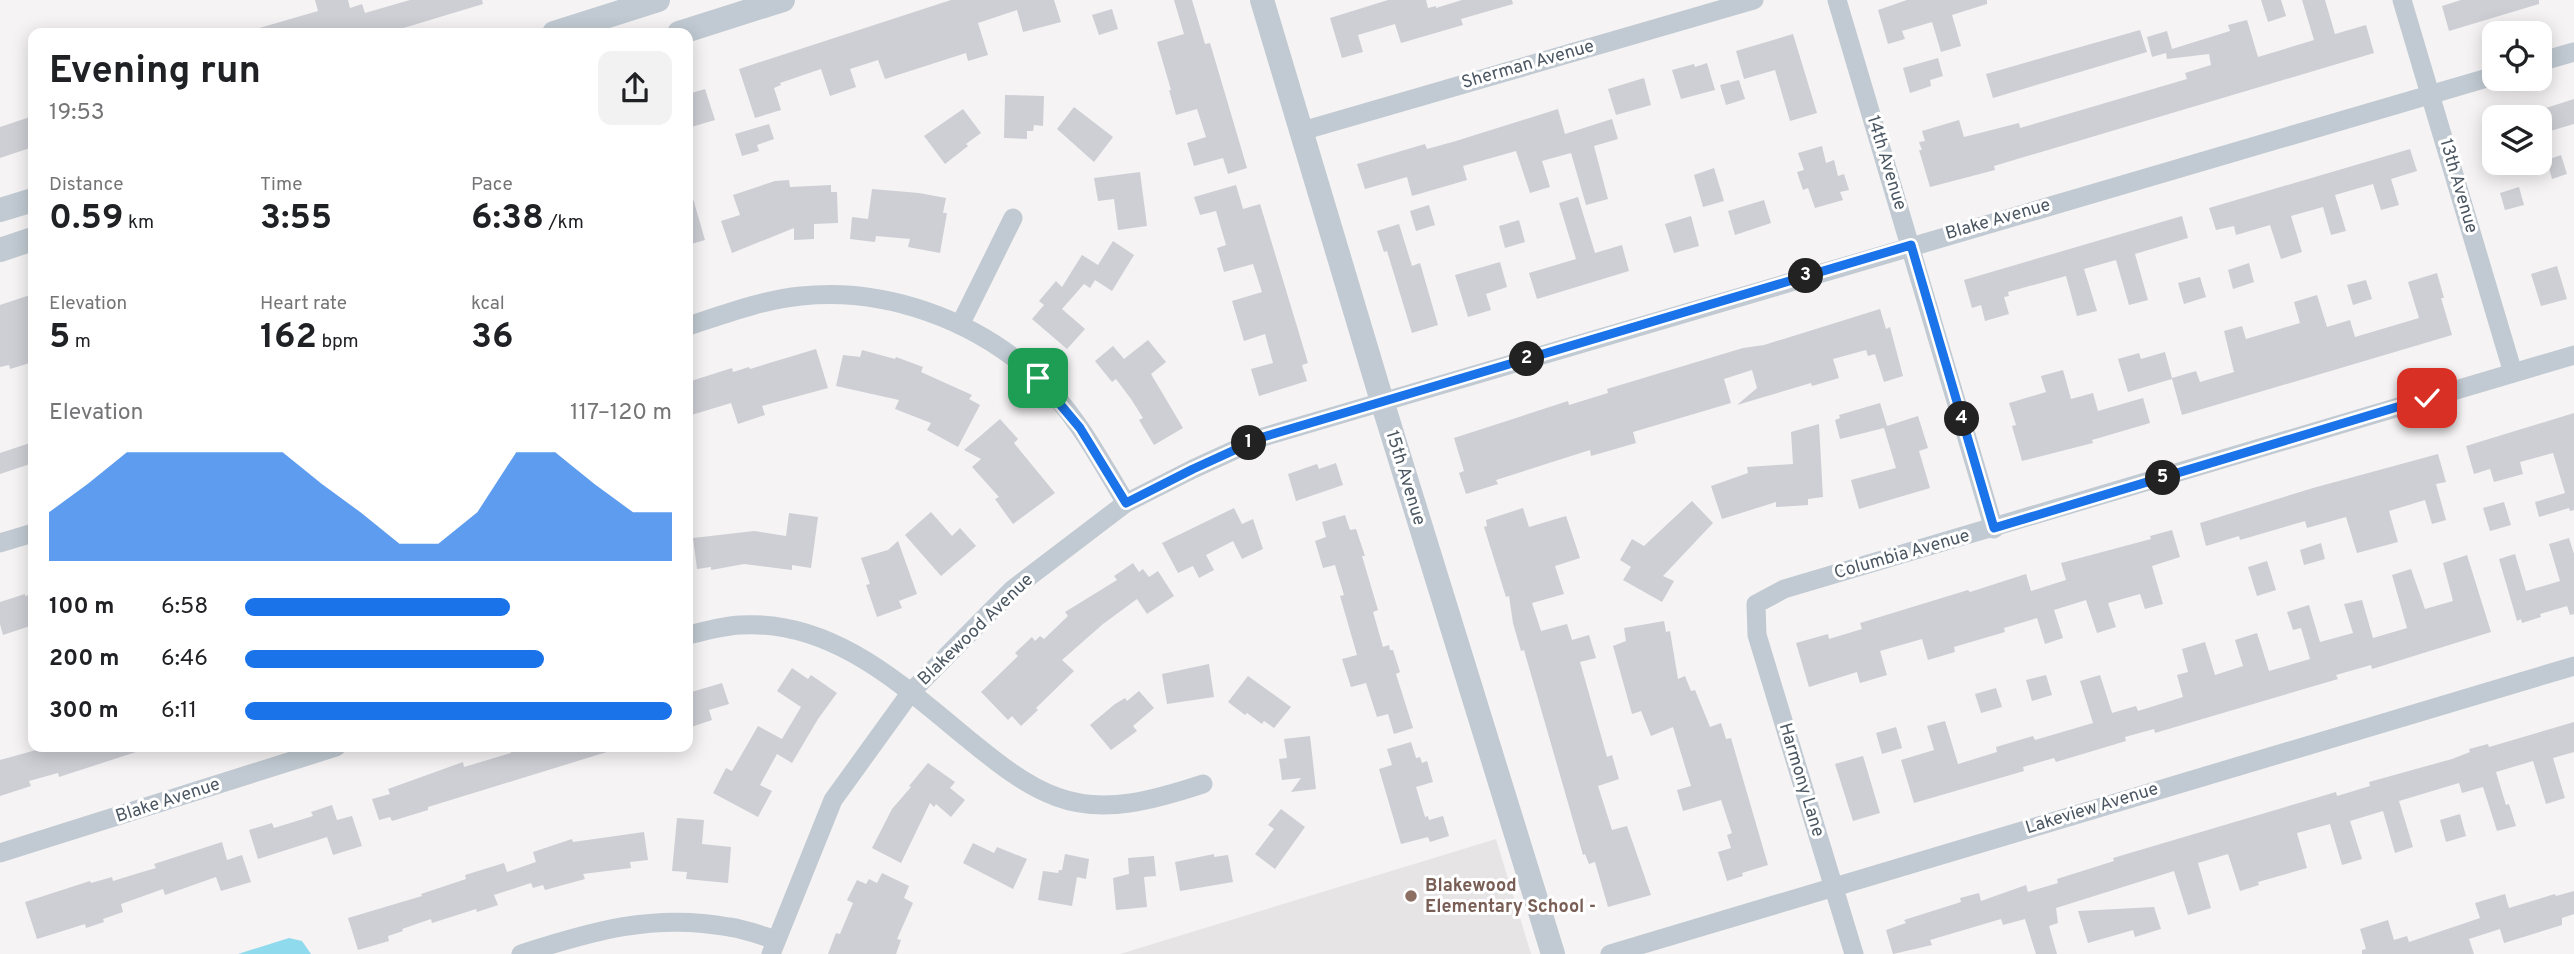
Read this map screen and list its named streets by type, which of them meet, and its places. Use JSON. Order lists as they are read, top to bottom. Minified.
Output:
{"streets":{"street":["Sherman Avenue","14th Avenue","13th Avenue","Blake Avenue","15th Avenue","Columbia Avenue","Blakewood Avenue","Harmony Lane","Lakeview Avenue"]},"crossings":[["Sherman Avenue","15th Avenue"],["14th Avenue","Blake Avenue"],["14th Avenue","Columbia Avenue"],["13th Avenue","Blake Avenue"],["13th Avenue","Columbia Avenue"],["Blake Avenue","15th Avenue"],["Blake Avenue","Blakewood Avenue"],["15th Avenue","Blakewood Avenue"],["Columbia Avenue","Harmony Lane"],["Harmony Lane","Lakeview Avenue"]],"places":["Blakewood Elementary School -"],"page":{"heading":["Evening run","19:53"],"stats":[["Distance","0.59 km"],["Time","3:55"],["Pace","6:38 /km"],["Elevation","5 m"],["Heart rate","162 bpm"],["kcal","36"]],"pins":["3","2","4","1","5"],"chart":["Elevation","117–120 m"],"list":[{"name":"100 m","note":"6:58"},{"name":"200 m","note":"6:46"},{"name":"300 m","note":"6:11"}]}}
